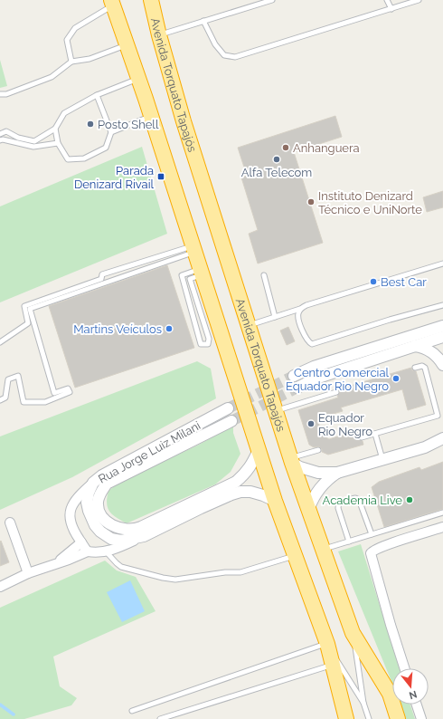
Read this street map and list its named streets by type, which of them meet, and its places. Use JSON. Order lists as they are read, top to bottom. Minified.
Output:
{"streets":{"highway":["Avenida Torquato Tapajós"],"street":["Rua Jorge Luiz Milani"]},"places":{"other":["Posto Shell","Anhanguera","Alfa Telecom","Instituto Denizard Técnico e UniNorte","Best Car","Martins Veículos","Centro Comercial Equador Rio Negro","Equador Rio Negro","Academia Live"],"transit":["Parada Denizard Rivail"]},"north":"bottom"}
